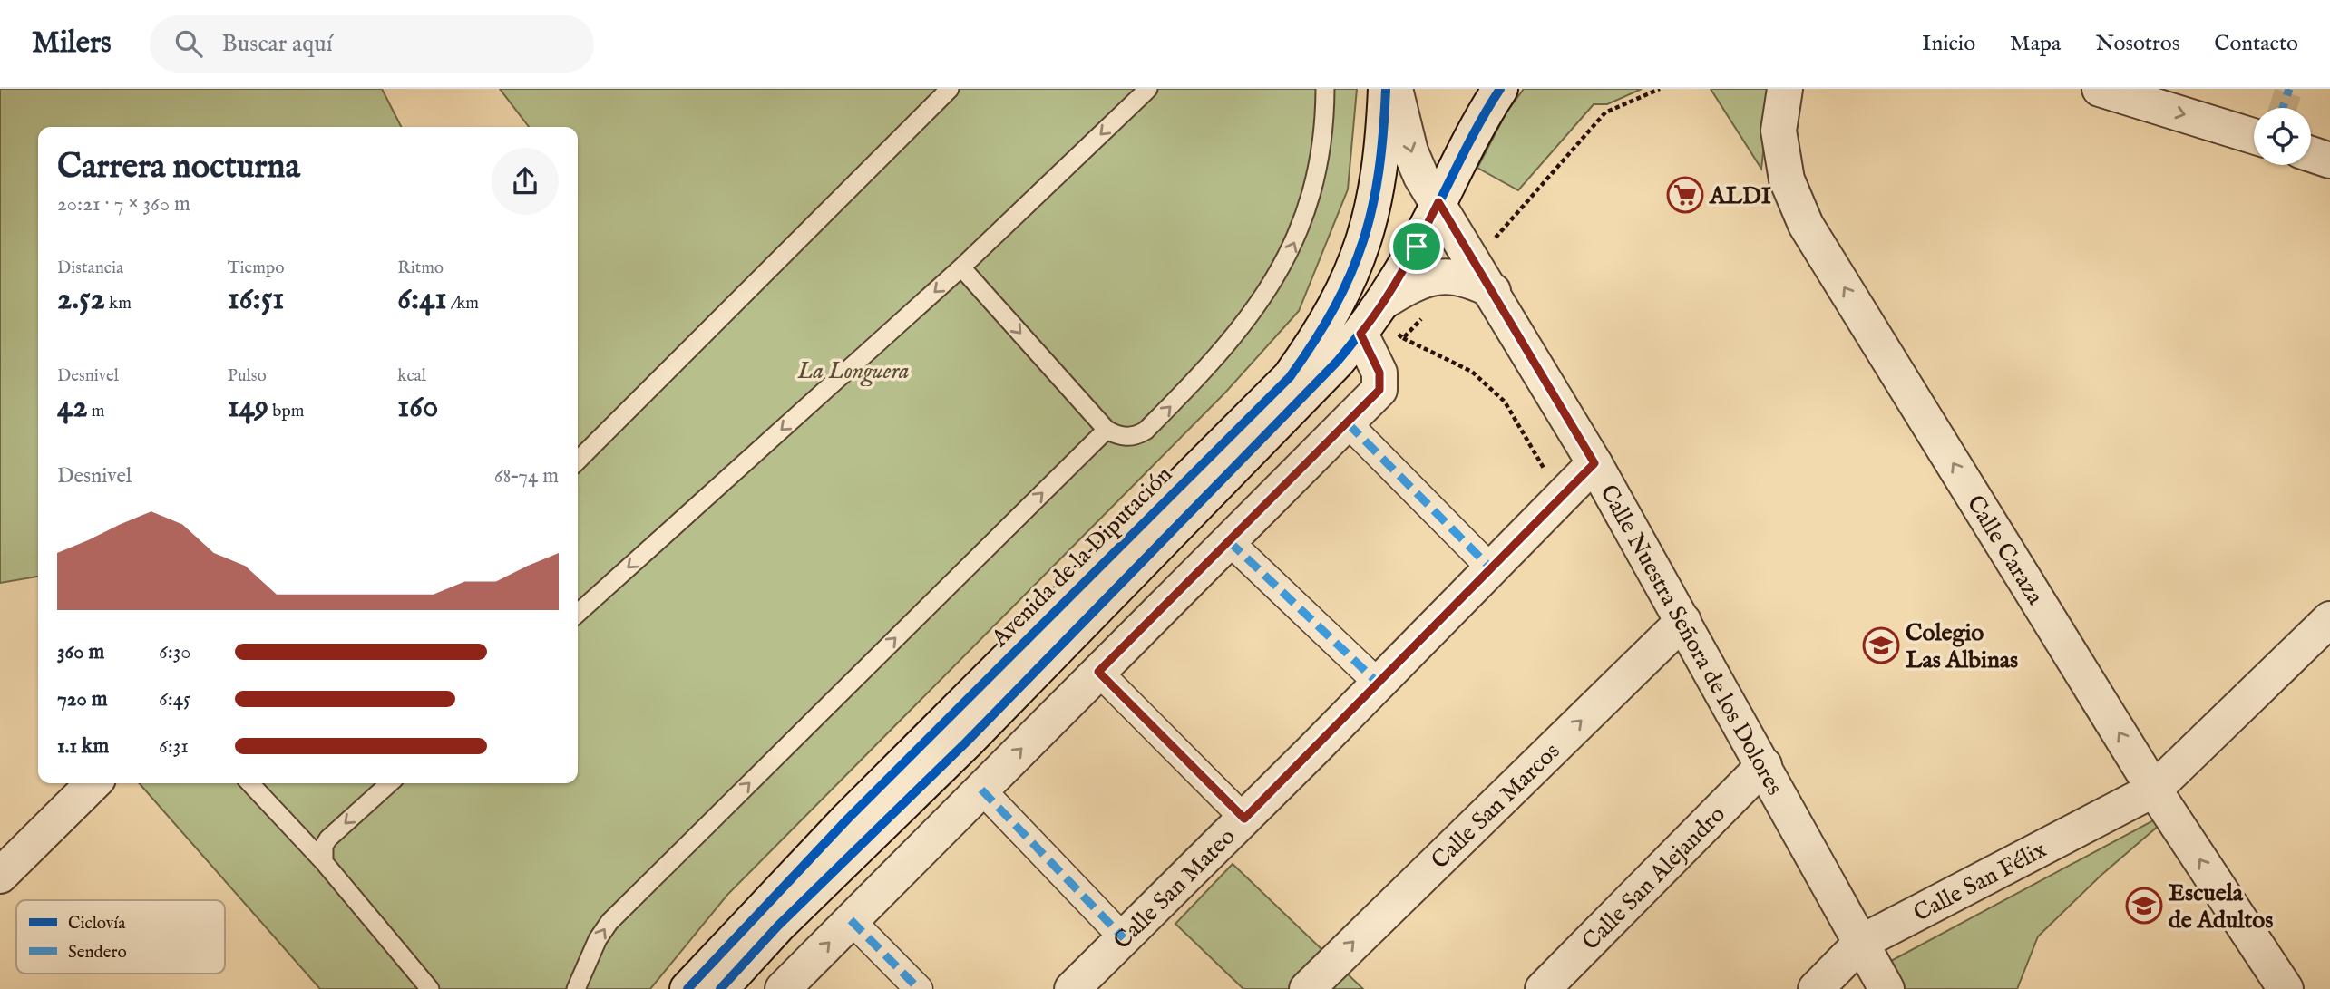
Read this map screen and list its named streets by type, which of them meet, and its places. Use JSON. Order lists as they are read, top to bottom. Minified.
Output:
{"streets":{"street":["Calle Caraza","Avenida de la Diputación","Calle Nuestra Señora de los Dolores","Calle San Marcos","Calle San Alejandro","Calle San Félix","Calle San Mateo"]},"crossings":[["Calle Caraza","Calle San Félix"],["Avenida de la Diputación","Calle Nuestra Señora de los Dolores"],["Calle Nuestra Señora de los Dolores","Calle San Marcos"],["Calle Nuestra Señora de los Dolores","Calle San Alejandro"],["Calle Nuestra Señora de los Dolores","Calle San Félix"],["Calle Nuestra Señora de los Dolores","Calle San Mateo"]],"one_way":["Calle Caraza","Calle San Marcos"],"parks":["La Longuera"],"places":{"supermarket":["ALDI"],"school or university":["Colegio Las Albinas","Escuela de Adultos"]},"legend":["Ciclovía","Sendero"],"page":{"header":"Milers","search":"Buscar aquí","nav":["Inicio","Mapa","Nosotros","Contacto"],"heading":["Carrera nocturna","20:21 · 7 × 360 m"],"stats":[["Distancia","2.52 km"],["Tiempo","16:51"],["Ritmo","6:41 /km"],["Desnivel","42 m"],["Pulso","149 bpm"],["kcal","160"]],"chart":["Desnivel","68–74 m"],"list":[{"name":"360 m","note":"6:30"},{"name":"720 m","note":"6:45"},{"name":"1.1 km","note":"6:31"}]}}
